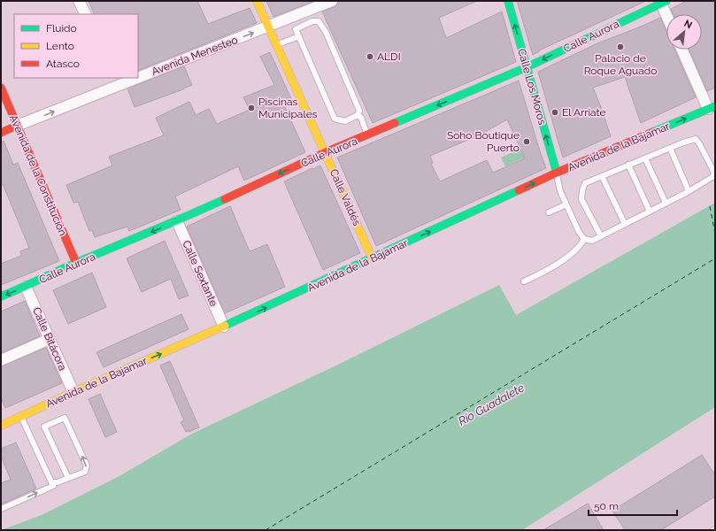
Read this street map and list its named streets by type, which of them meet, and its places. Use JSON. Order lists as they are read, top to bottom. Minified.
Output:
{"streets":{"street":["Calle Aurora","Avenida Menesteo","Calle Los Moros","Avenida de la Bajamar","Avenida de la Constitución","Calle Valdés","Calle Sextante","Calle Bitácora"]},"crossings":[["Calle Aurora","Calle Los Moros"],["Calle Aurora","Avenida de la Constitución"],["Calle Aurora","Calle Valdés"],["Calle Aurora","Calle Sextante"],["Calle Aurora","Calle Bitácora"],["Avenida Menesteo","Avenida de la Constitución"],["Avenida Menesteo","Calle Valdés"],["Calle Los Moros","Avenida de la Bajamar"],["Avenida de la Bajamar","Calle Valdés"],["Avenida de la Bajamar","Calle Sextante"],["Avenida de la Bajamar","Calle Bitácora"]],"one_way":["Calle Aurora","Avenida Menesteo","Calle Los Moros","Avenida de la Bajamar"],"water":["Río Guadalete"],"places":["Palacio de Roque Aguado","ALDI","Piscinas Municipales","El Arriate","Soho Boutique Puerto"],"legend":["Fluido","Lento","Atasco"],"scale_bar":"50 m","north":"top right"}
